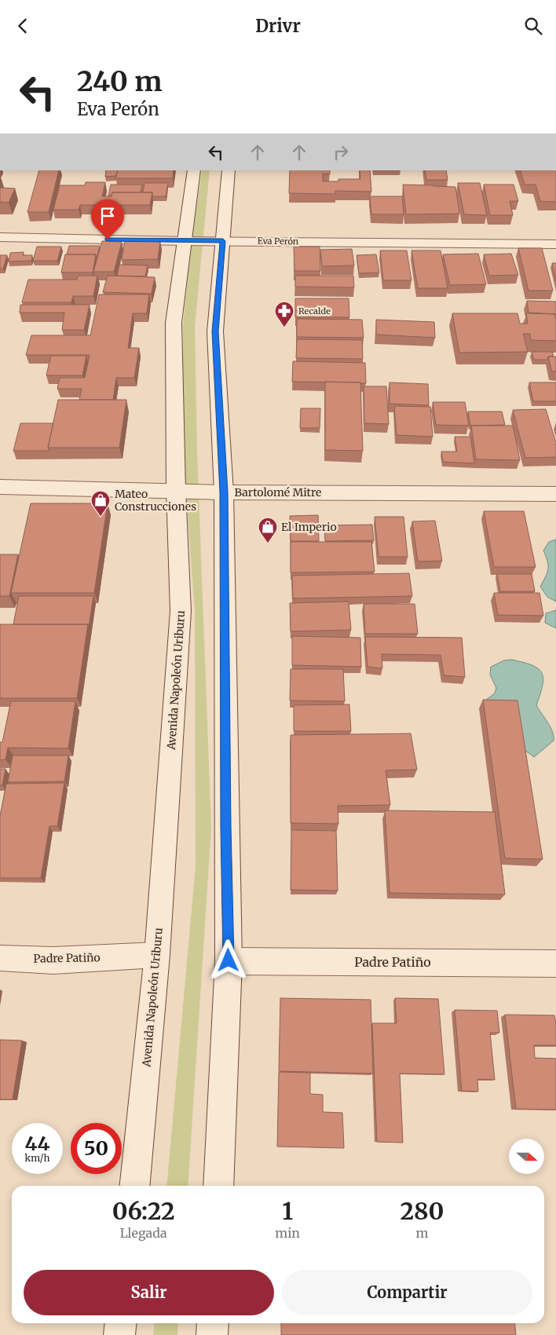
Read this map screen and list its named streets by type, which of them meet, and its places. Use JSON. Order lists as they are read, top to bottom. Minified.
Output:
{"streets":{"main road":["Eva Perón","Bartolomé Mitre","Avenida Napoleón Uriburu","Padre Patiño"]},"crossings":[["Eva Perón","Avenida Napoleón Uriburu"],["Bartolomé Mitre","Avenida Napoleón Uriburu"],["Avenida Napoleón Uriburu","Padre Patiño"]],"places":{"pharmacy":["Recalde"],"shop":["Mateo Construcciones","El Imperio"]},"north":"right","page":{"header":"Drivr","turn":["240 m","Eva Perón"],"speed":"44 km/h","limit":"50","eta":["06:22","Llegada","1","min","280","m"],"buttons":["Salir","Compartir"]}}
